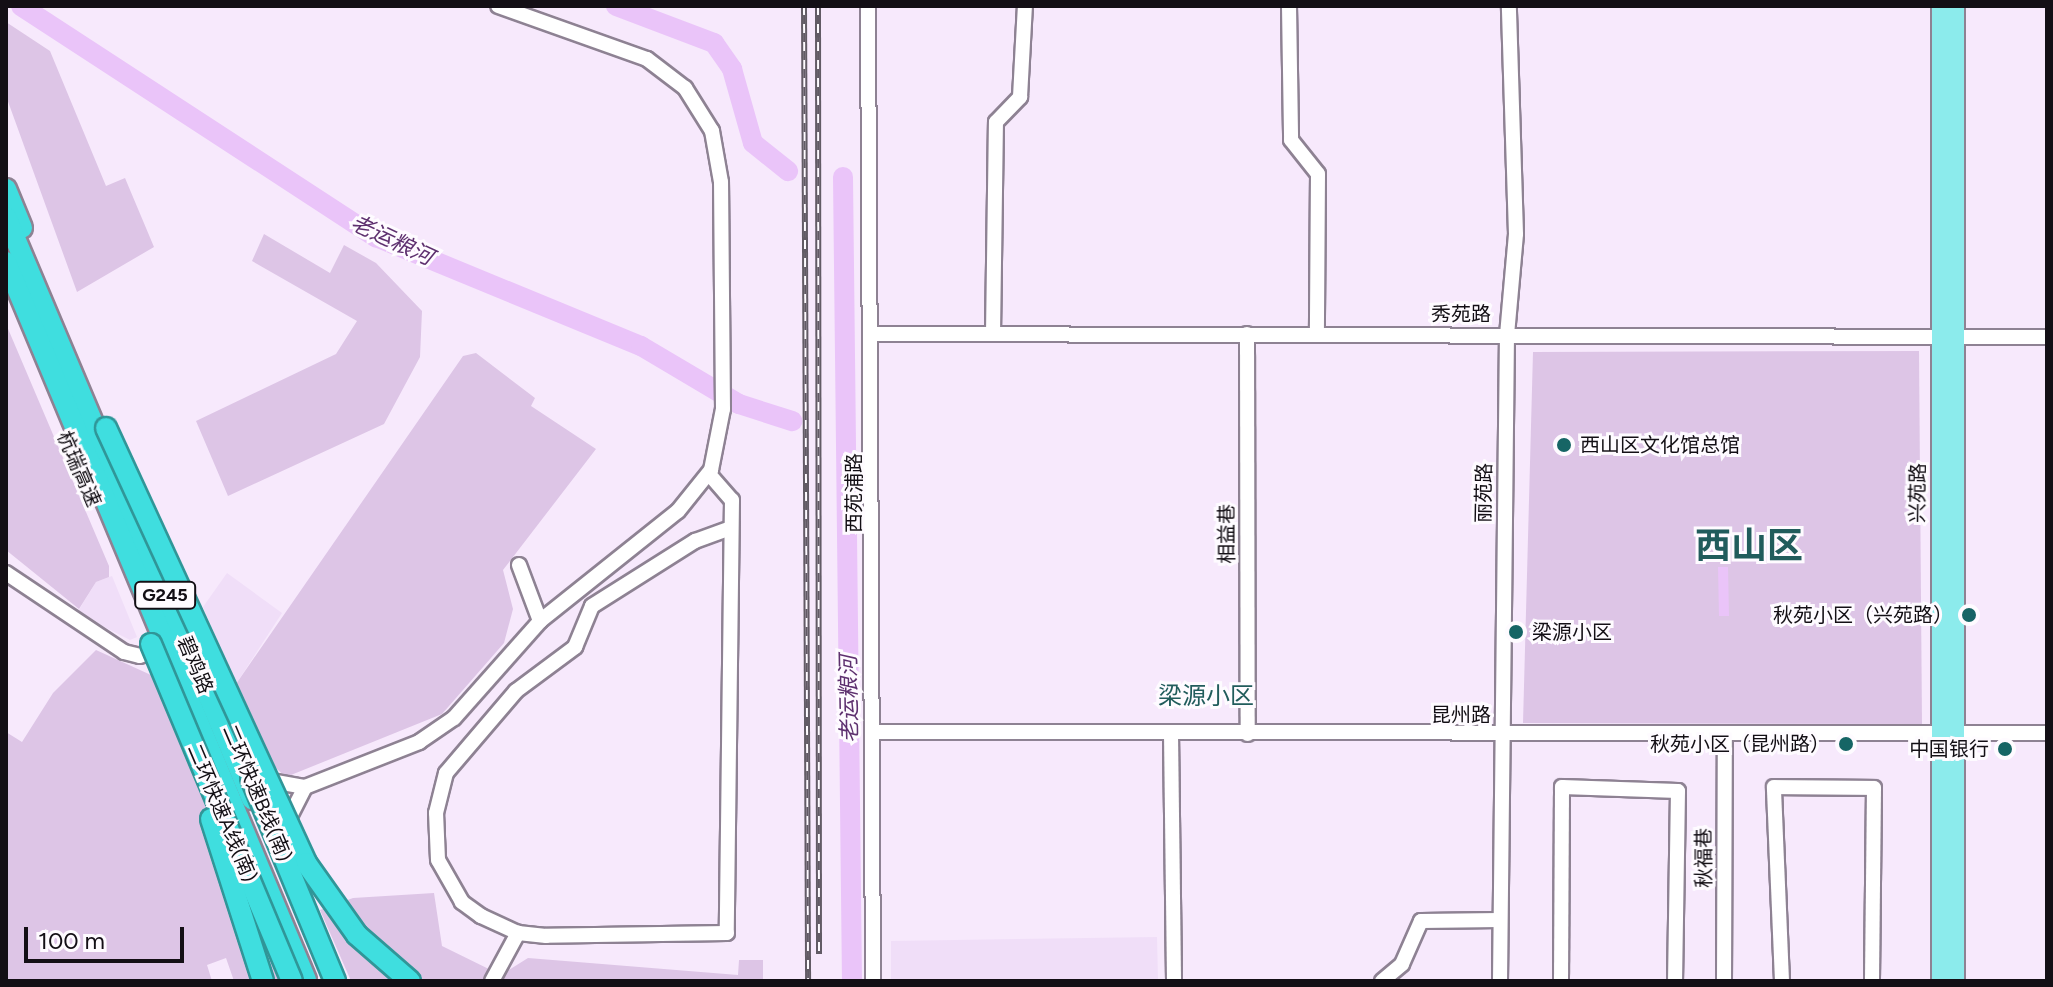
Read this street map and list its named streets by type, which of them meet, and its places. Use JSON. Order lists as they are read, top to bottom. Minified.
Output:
{"streets":{"highway":["杭瑞高速","G245","碧鸡路","二环快速B线(南)","二环快速A线(南)"],"main road":["兴苑路"],"street":["秀苑路","西苑浦路","丽苑路","相益巷","昆州路","秋福巷"]},"crossings":[["秀苑路","西苑浦路"],["秀苑路","丽苑路"],["秀苑路","兴苑路"],["秀苑路","相益巷"],["杭瑞高速","碧鸡路"],["杭瑞高速","二环快速B线(南)"],["杭瑞高速","二环快速A线(南)"],["西苑浦路","昆州路"],["丽苑路","昆州路"],["兴苑路","昆州路"],["相益巷","昆州路"],["碧鸡路","二环快速B线(南)"],["碧鸡路","二环快速A线(南)"],["昆州路","秋福巷"],["二环快速B线(南)","二环快速A线(南)"]],"districts":["西山区","梁源小区"],"water":["老运粮河"],"places":["西山区文化馆总馆","秋苑小区（兴苑路）","梁源小区","秋苑小区（昆州路）","中国银行"],"scale_bar":"100 m"}
